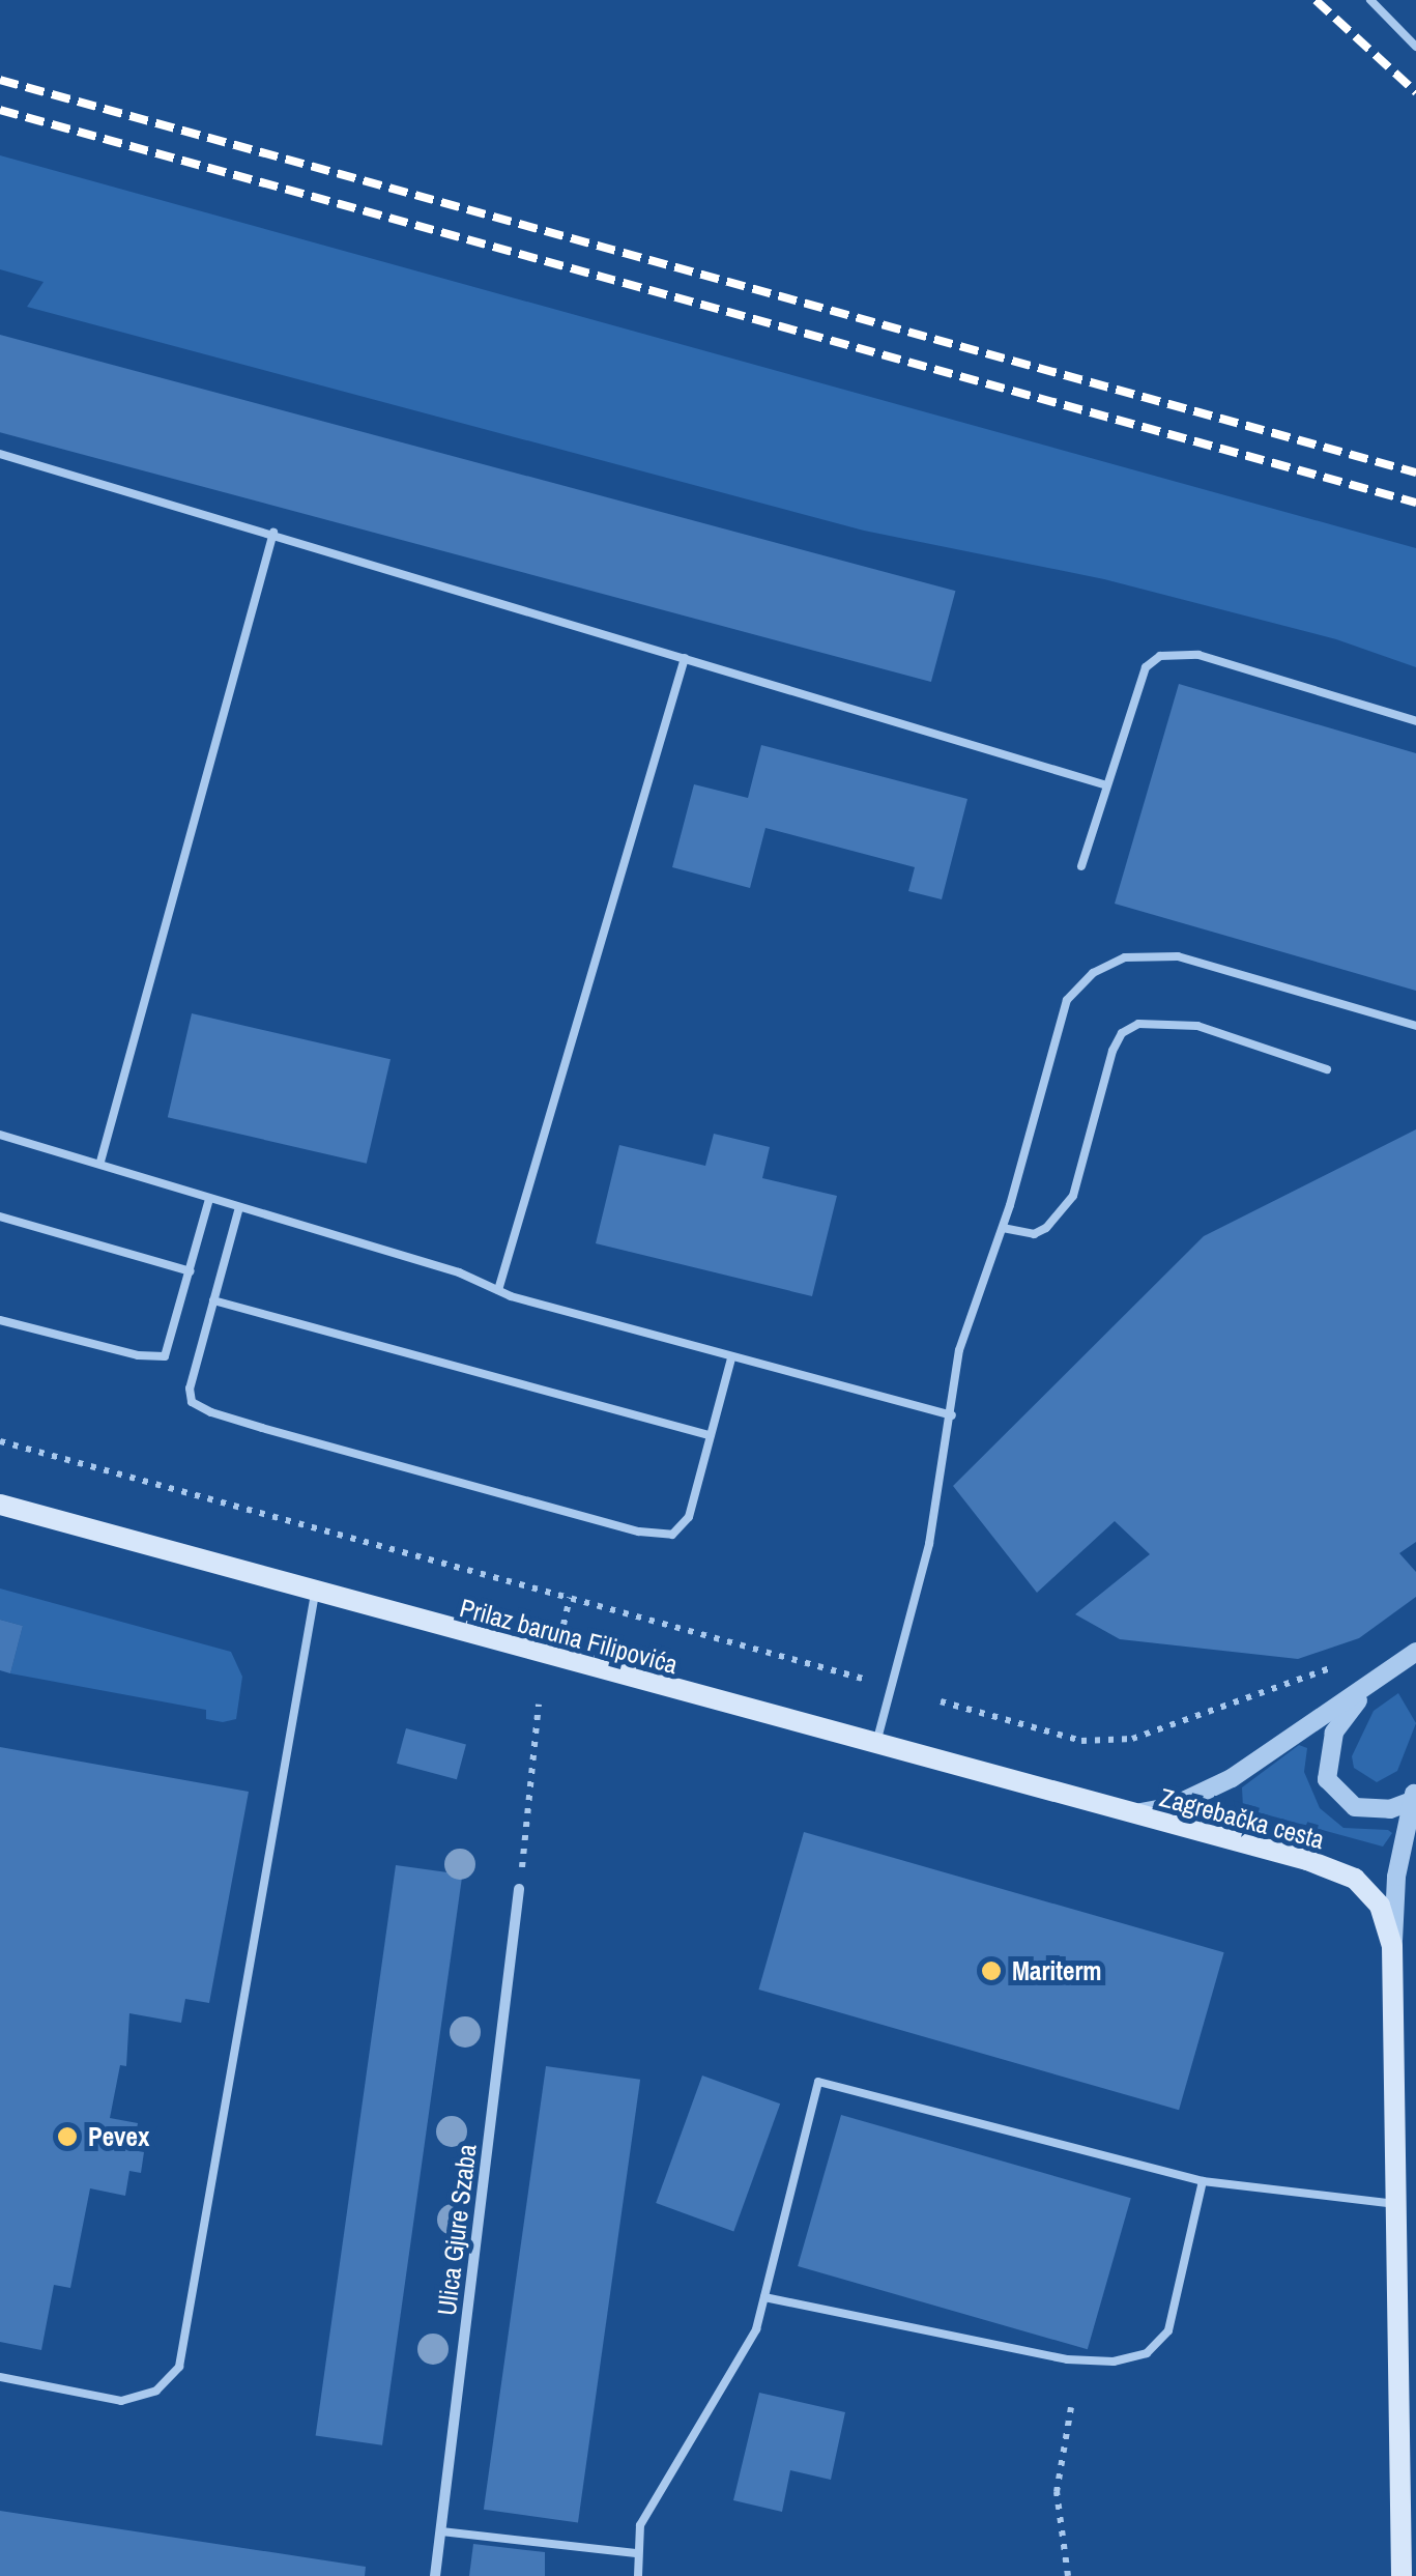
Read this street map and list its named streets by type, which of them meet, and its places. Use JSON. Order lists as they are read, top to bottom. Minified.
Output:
{"streets":{"main road":["Prilaz baruna Filipovića","Zagrebačka cesta"],"street":["Ulica Gjure Szaba"]},"crossings":[["Prilaz baruna Filipovića","Zagrebačka cesta"]],"places":["Mariterm","Pevex"]}
